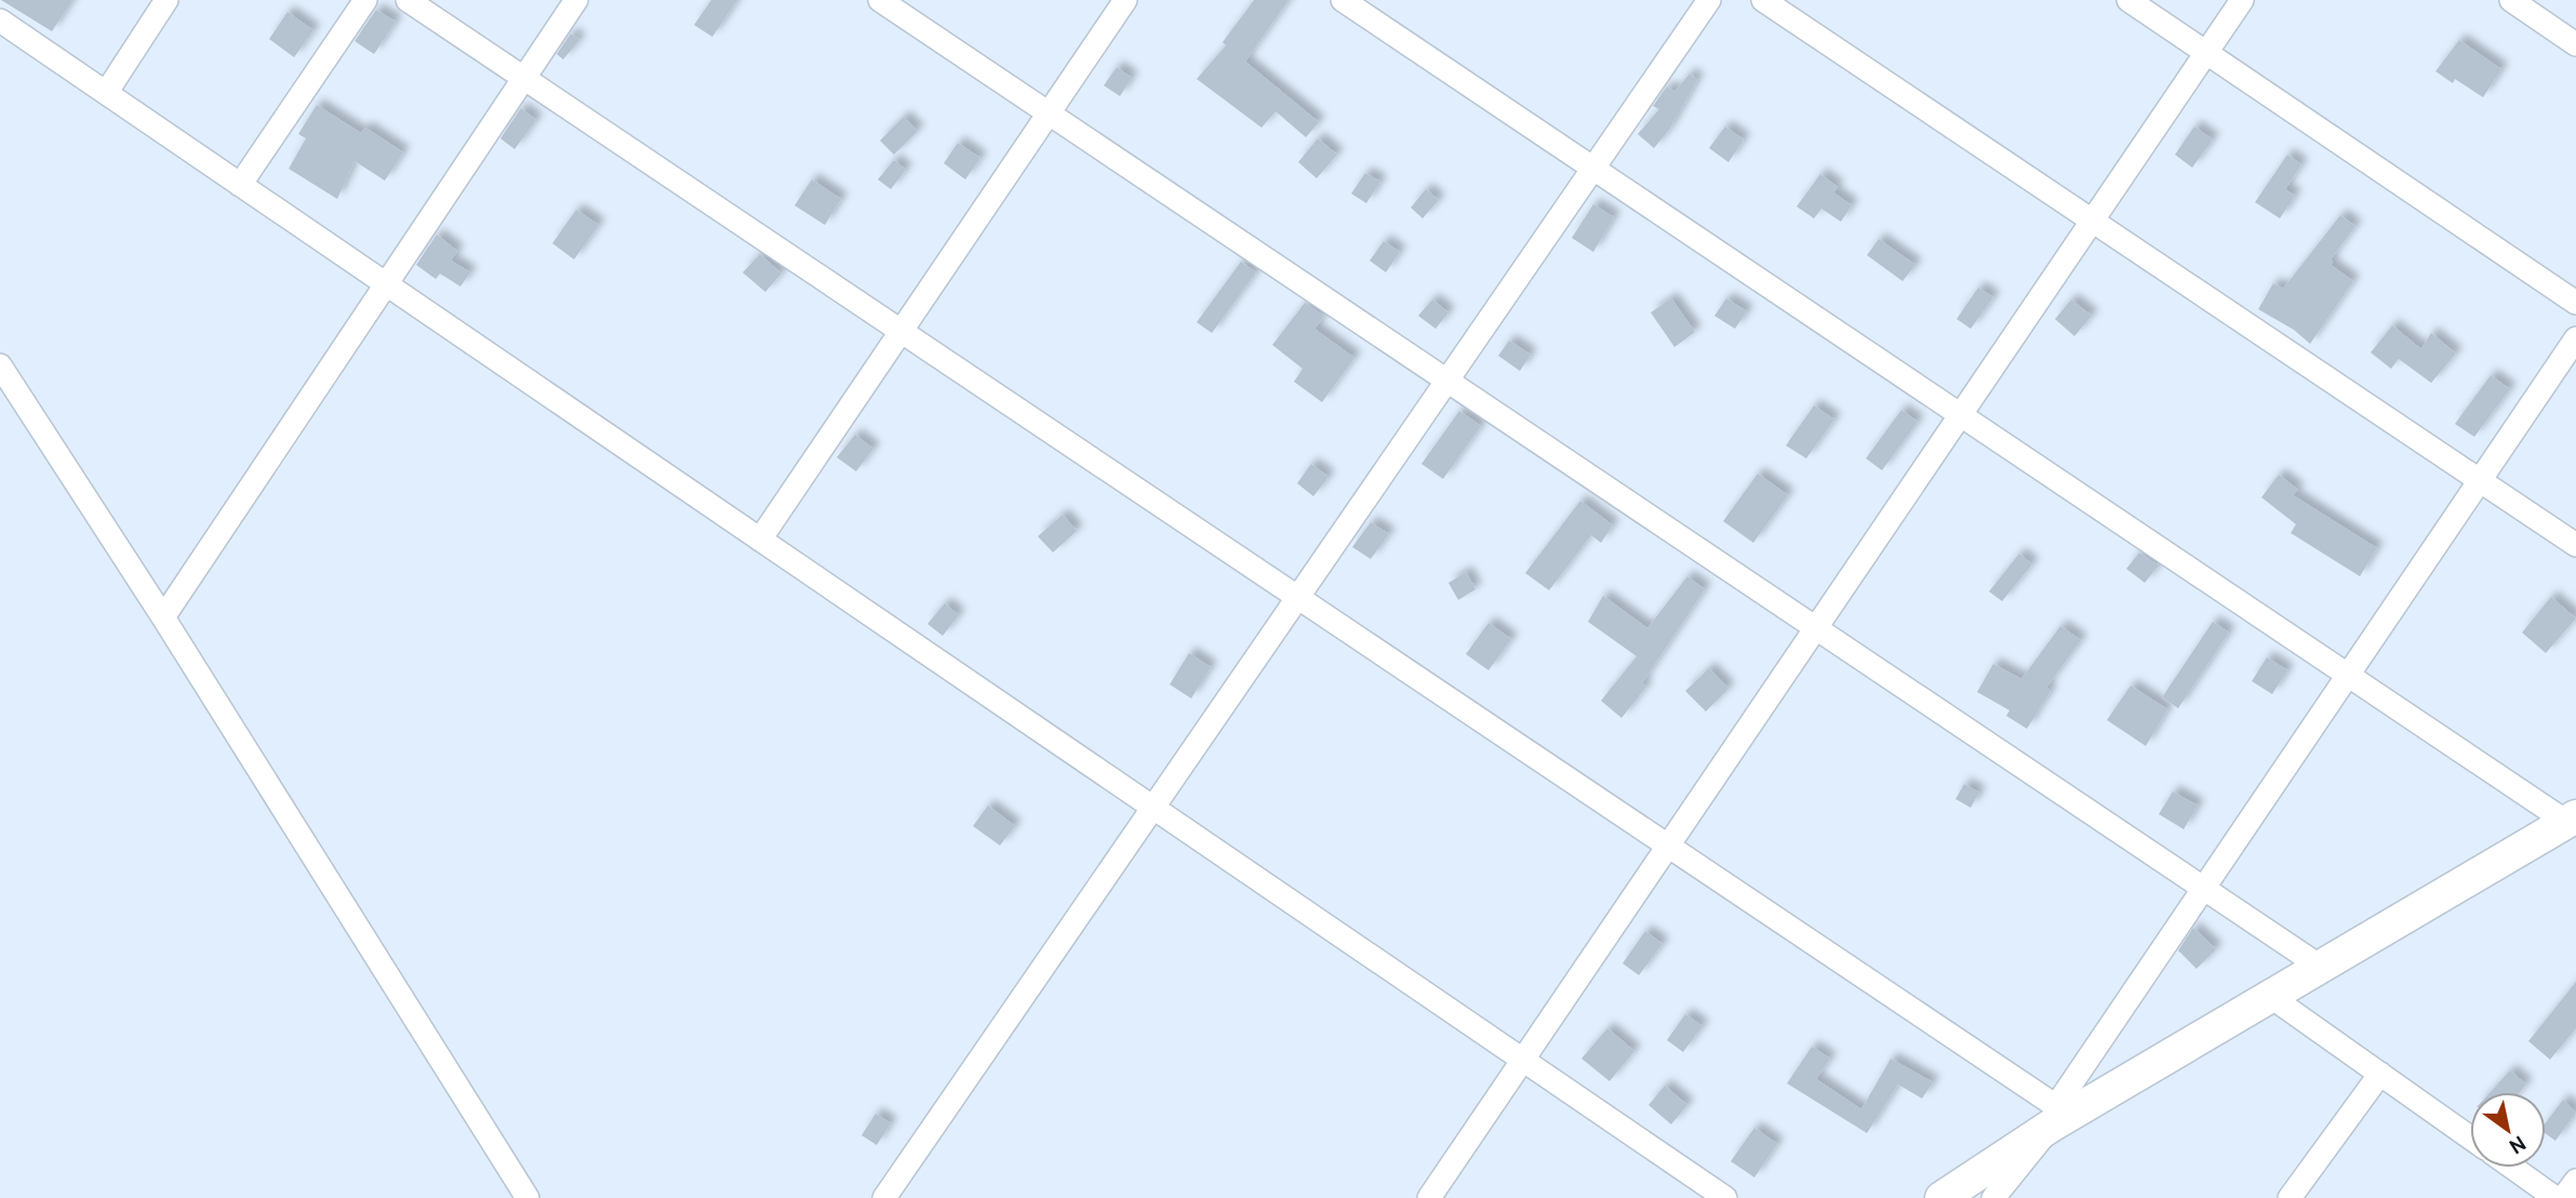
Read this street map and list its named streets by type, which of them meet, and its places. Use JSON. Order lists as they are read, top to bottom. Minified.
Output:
{"north":"bottom right"}
